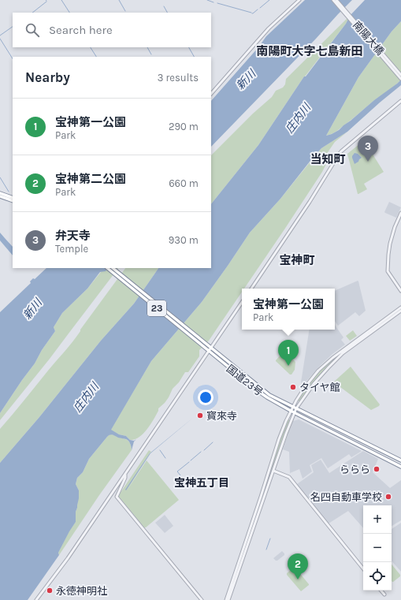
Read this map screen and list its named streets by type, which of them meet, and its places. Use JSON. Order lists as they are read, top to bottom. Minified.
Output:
{"streets":{"highway":["23","国道23号"],"street":["南陽大橋"]},"districts":["南陽町大字七島新田","当知町","宝神町","宝神五丁目"],"water":["新川","庄内川"],"places":["タイヤ館","寳來寺","ららら","名四自動車学校","永徳神明社"],"page":{"search":"Search here","heading":["Nearby","3 results"],"list":[{"mark":"1","name":"宝神第一公園","note":"Park","value":"290 m"},{"mark":"2","name":"宝神第二公園","note":"Park","value":"660 m"},{"mark":"3","name":"弁天寺","note":"Temple","value":"930 m"}],"pins":["3","1","2"],"popup":["宝神第一公園","Park"],"map_buttons":["+","−"]}}
